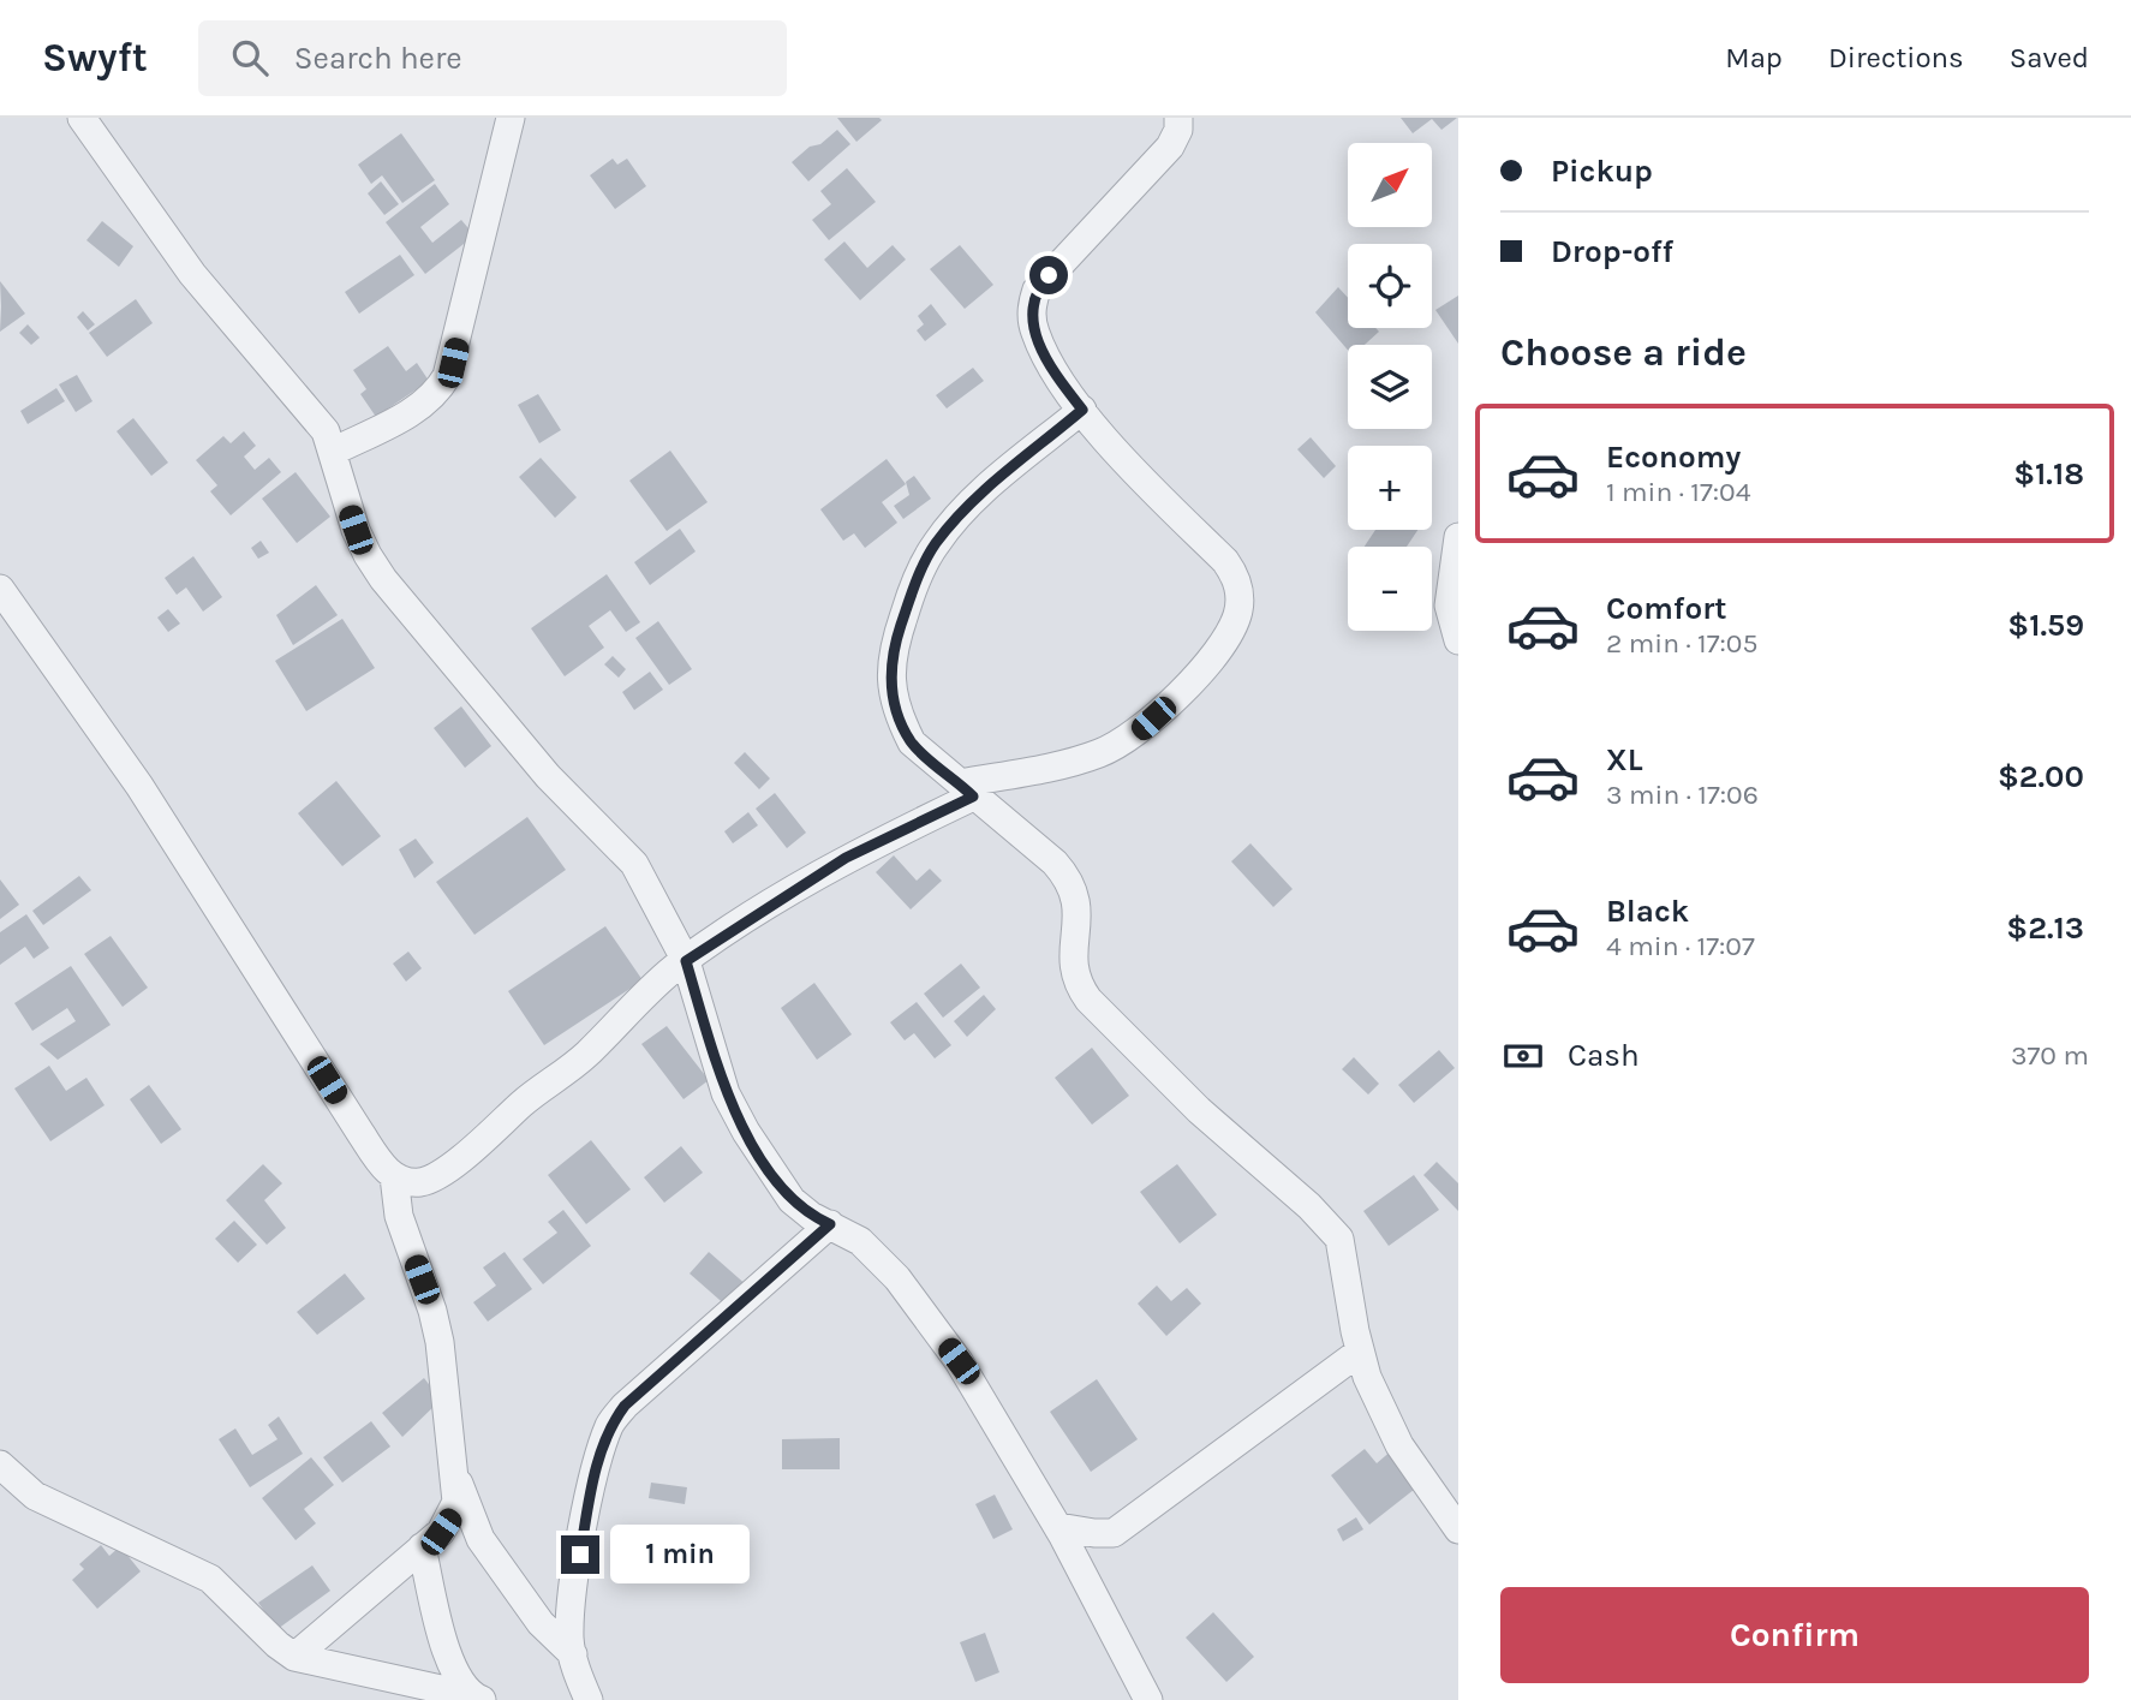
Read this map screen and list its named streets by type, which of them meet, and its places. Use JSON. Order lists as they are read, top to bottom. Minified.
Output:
{"north":"top right","page":{"header":"Swyft","search":"Search here","nav":["Map","Directions","Saved"],"banner":["Pickup","Drop-off"],"map_buttons":["+","−"],"heading":"Choose a ride","list":[{"name":"Economy","note":"1 min · 17:04","value":"$1.18"},{"name":"Comfort","note":"2 min · 17:05","value":"$1.59"},{"name":"XL","note":"3 min · 17:06","value":"$2.00"},{"name":"Black","note":"4 min · 17:07","value":"$2.13"}],"pay":["Cash","370 m"],"bubble":"1 min","buttons":"Confirm"}}
